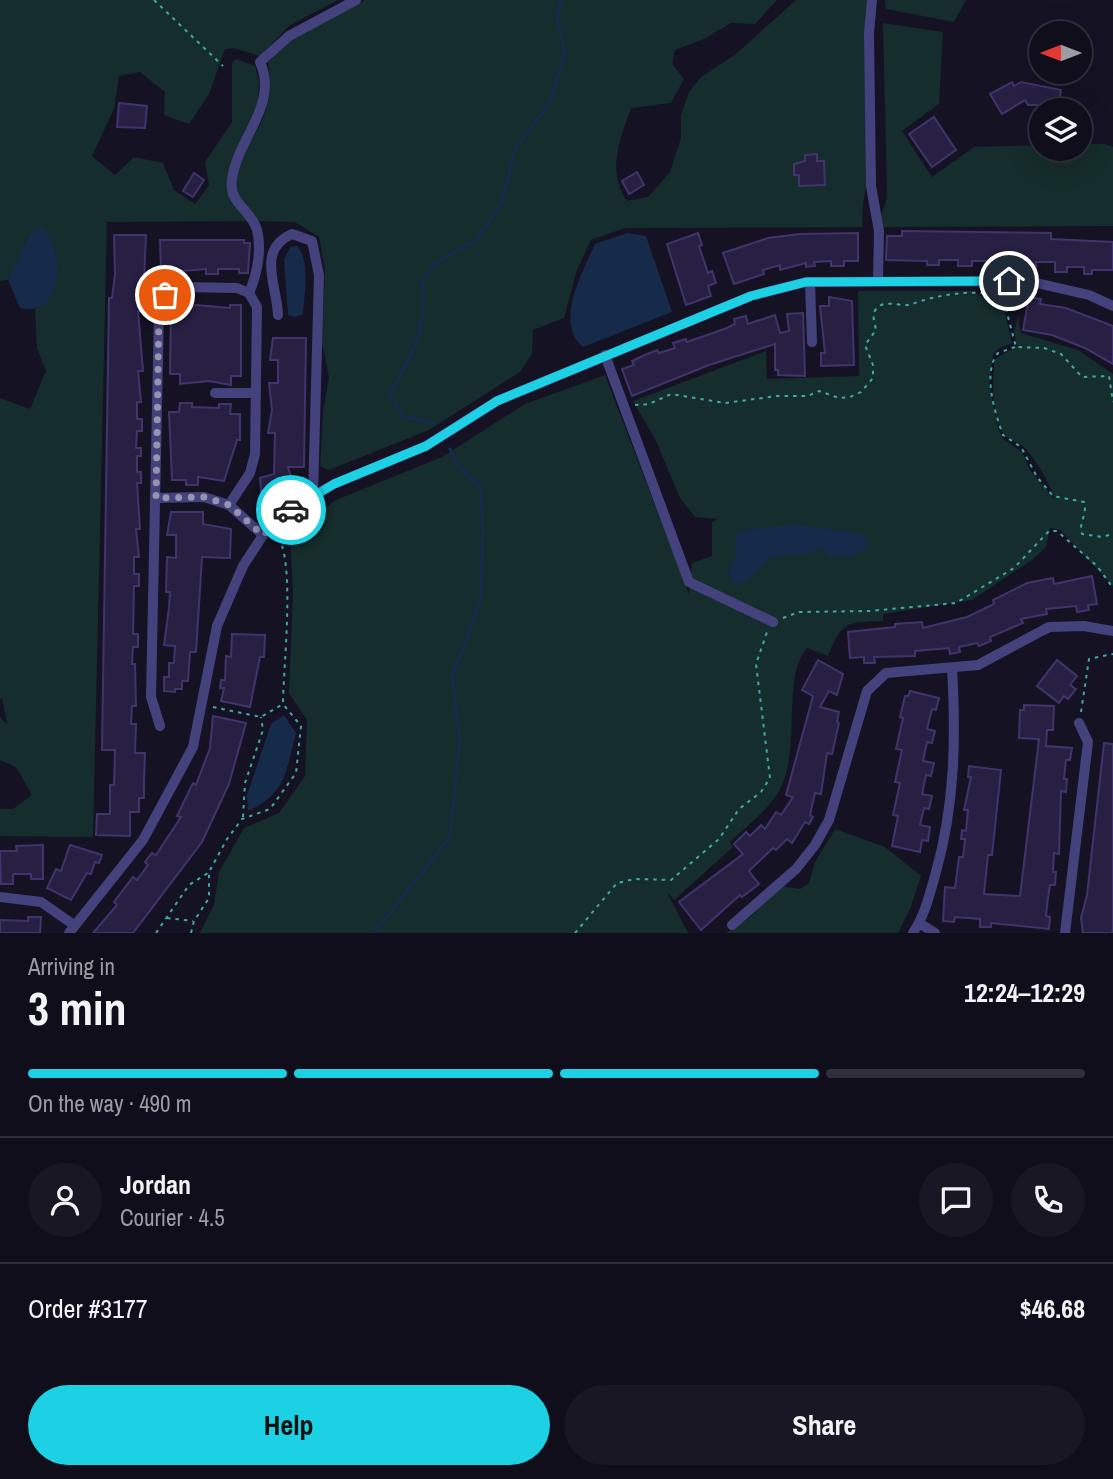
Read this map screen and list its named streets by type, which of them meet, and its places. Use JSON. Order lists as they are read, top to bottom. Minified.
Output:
{"north":"left","page":{"heading":["3 min","Arriving in","12:24–12:29"],"panel":["Jordan","Courier · 4.5","Order #3177","$46.68"],"bar":"On the way · 490 m","buttons":["Help","Share"]}}
